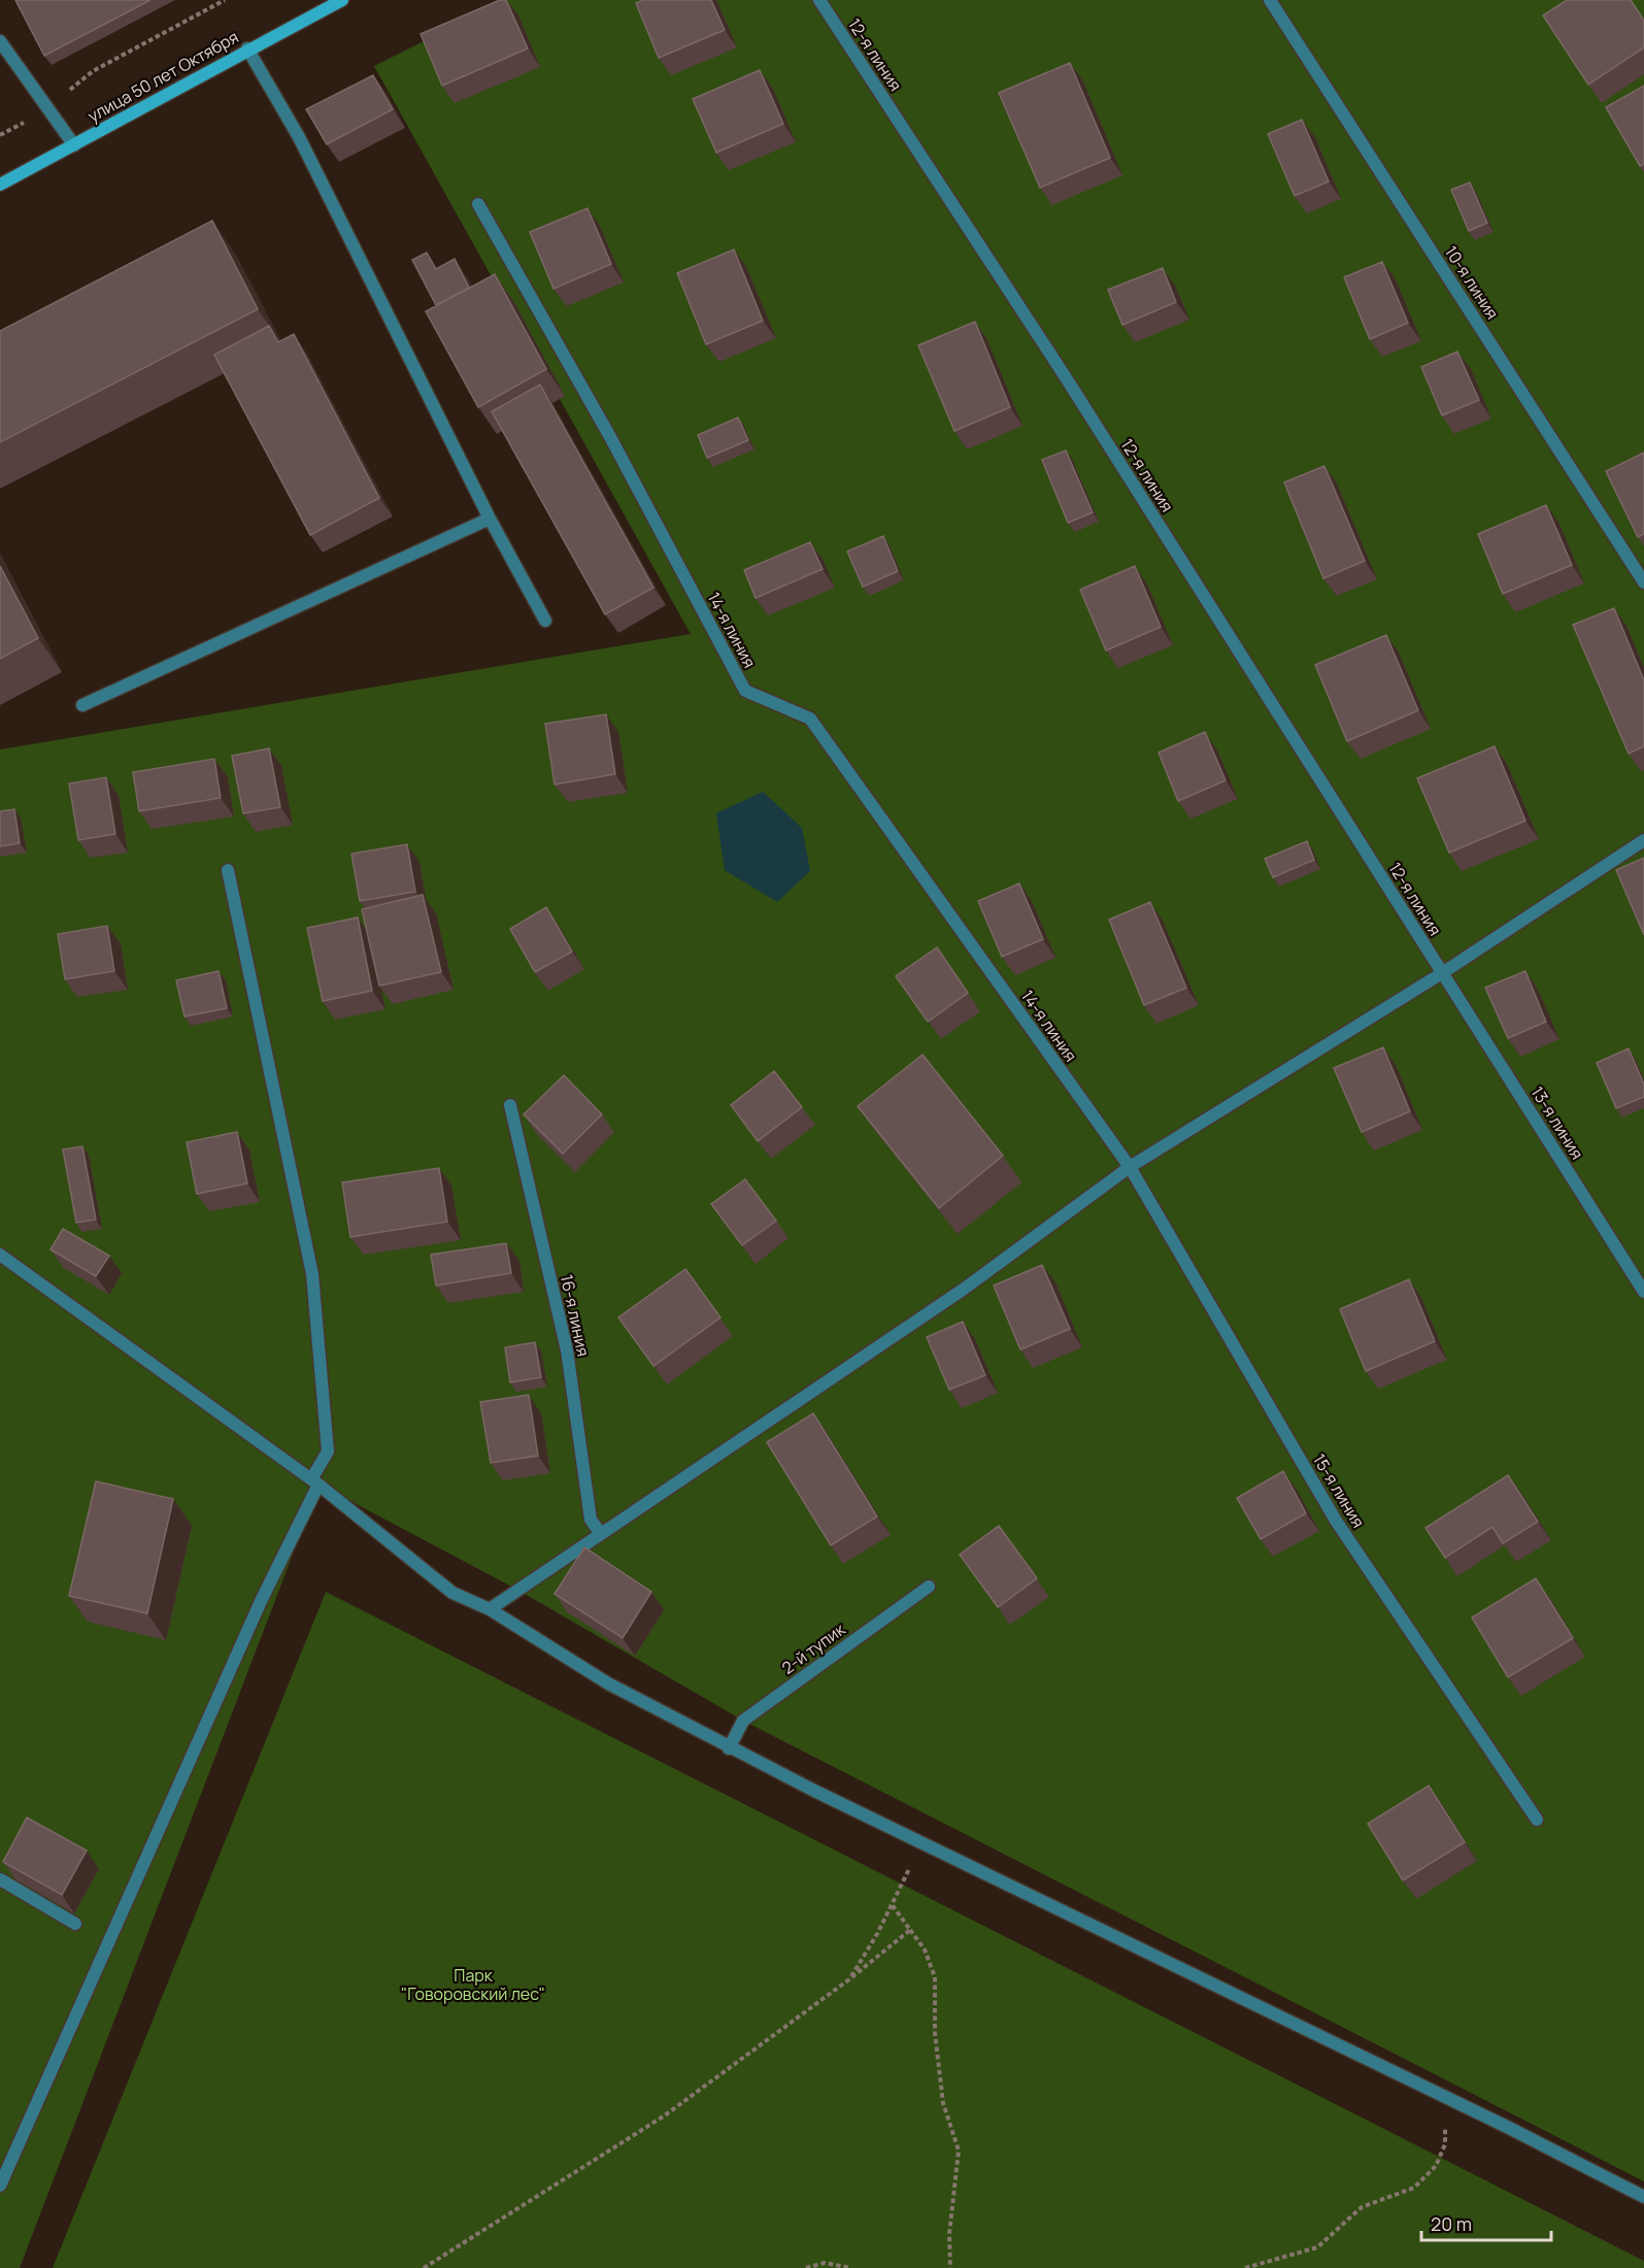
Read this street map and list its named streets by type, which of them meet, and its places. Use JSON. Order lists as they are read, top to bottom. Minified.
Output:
{"streets":{"street":["улица 50 лет Октября"],"lane":["12-я линия","10-я линия","14-я линия","13-я линия","16-я линия","15-я линия","2-й тупик"]},"crossings":[["12-я линия","13-я линия"],["14-я линия","15-я линия"]],"parks":["Парк \"Говоровский лес\""],"scale_bar":"20 m"}
